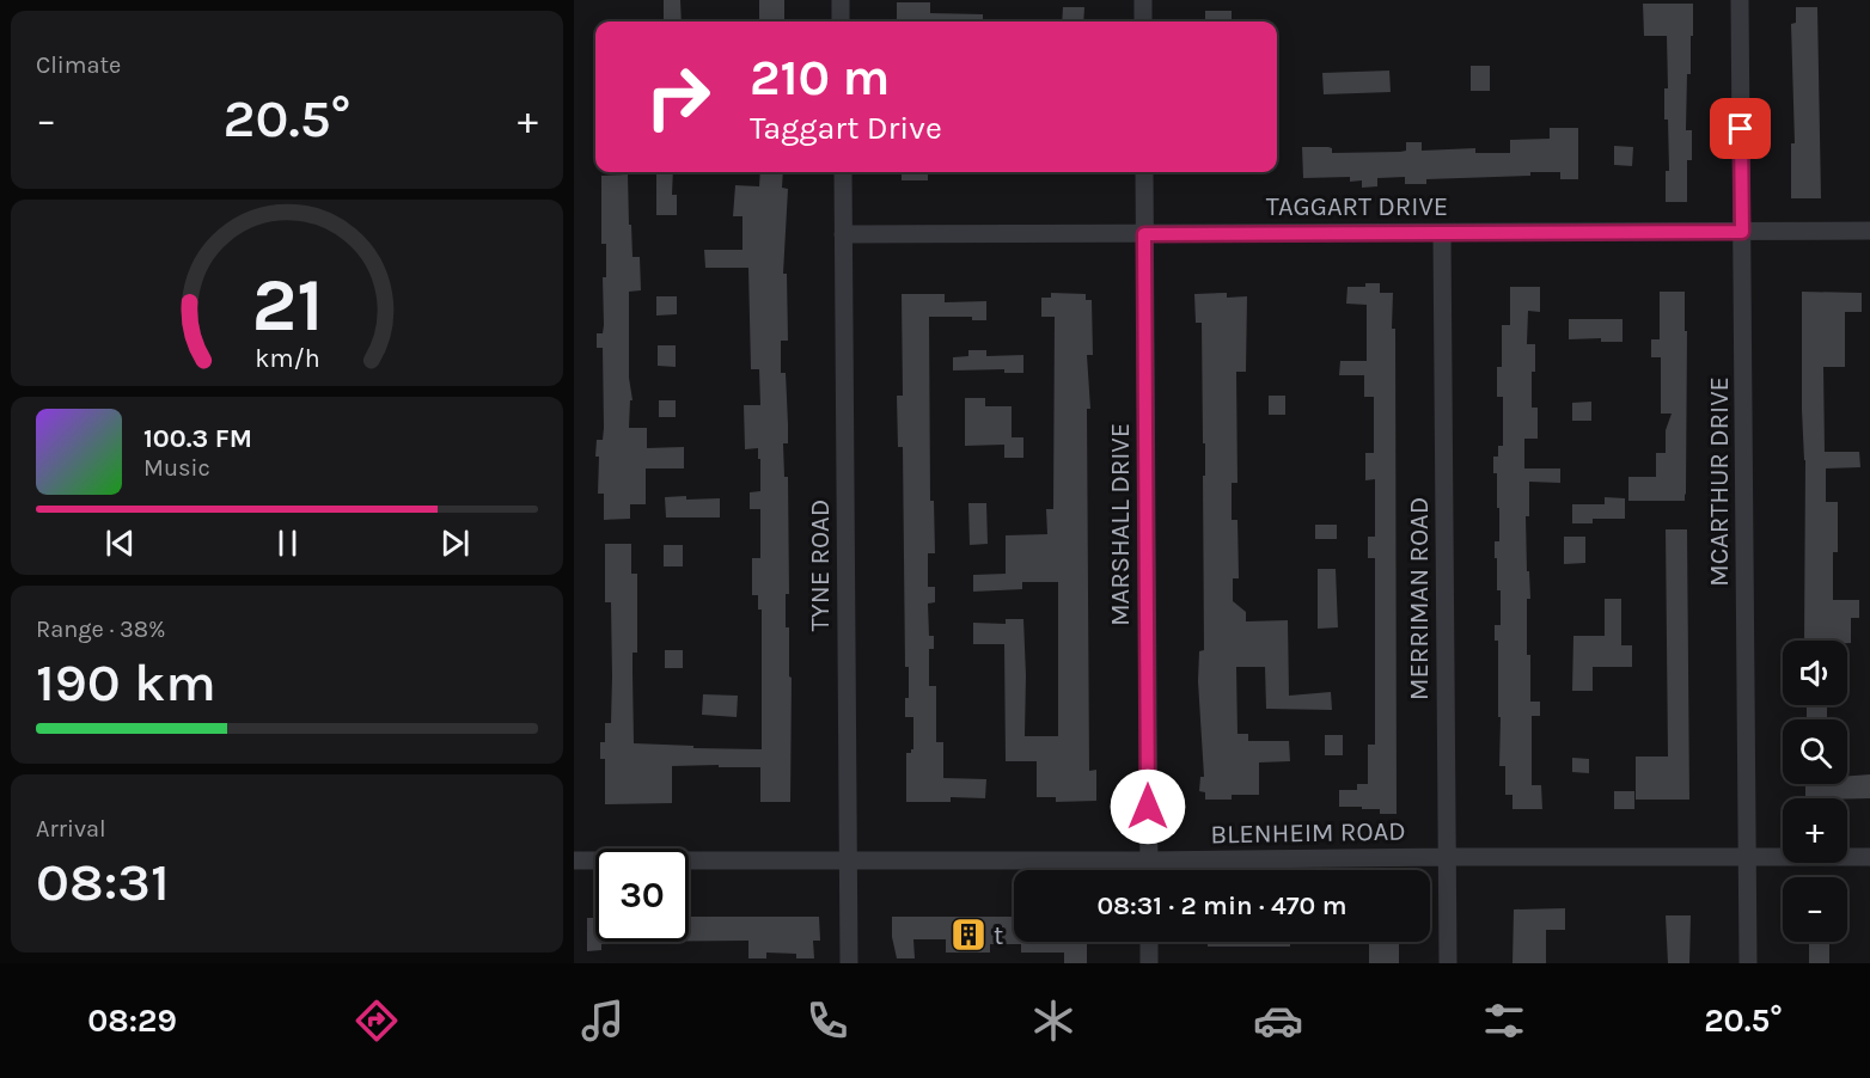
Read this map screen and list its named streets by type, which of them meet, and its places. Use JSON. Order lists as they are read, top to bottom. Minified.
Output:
{"streets":{"street":["TAGGART DRIVE","MCARTHUR DRIVE","MARSHALL DRIVE","TYNE ROAD","MERRIMAN ROAD","BLENHEIM ROAD"]},"crossings":[["TAGGART DRIVE","MCARTHUR DRIVE"],["TAGGART DRIVE","MARSHALL DRIVE"],["TAGGART DRIVE","TYNE ROAD"],["TAGGART DRIVE","MERRIMAN ROAD"],["MCARTHUR DRIVE","BLENHEIM ROAD"],["MARSHALL DRIVE","BLENHEIM ROAD"],["TYNE ROAD","BLENHEIM ROAD"],["MERRIMAN ROAD","BLENHEIM ROAD"]],"places":{"building":["t"]},"page":{"tile":["Climate",["Range · 38%","190 km"],["Arrival","08:31"]],"turn":["210 m","Taggart Drive"],"heat":["−","20.5°","+"],"song":["100.3 FM","Music"],"map_buttons":["+","−"],"limit":"30","trip":"08:31 · 2 min · 470 m","tabs":["08:29","20.5°"],"gauge":["21","km/h"]}}
